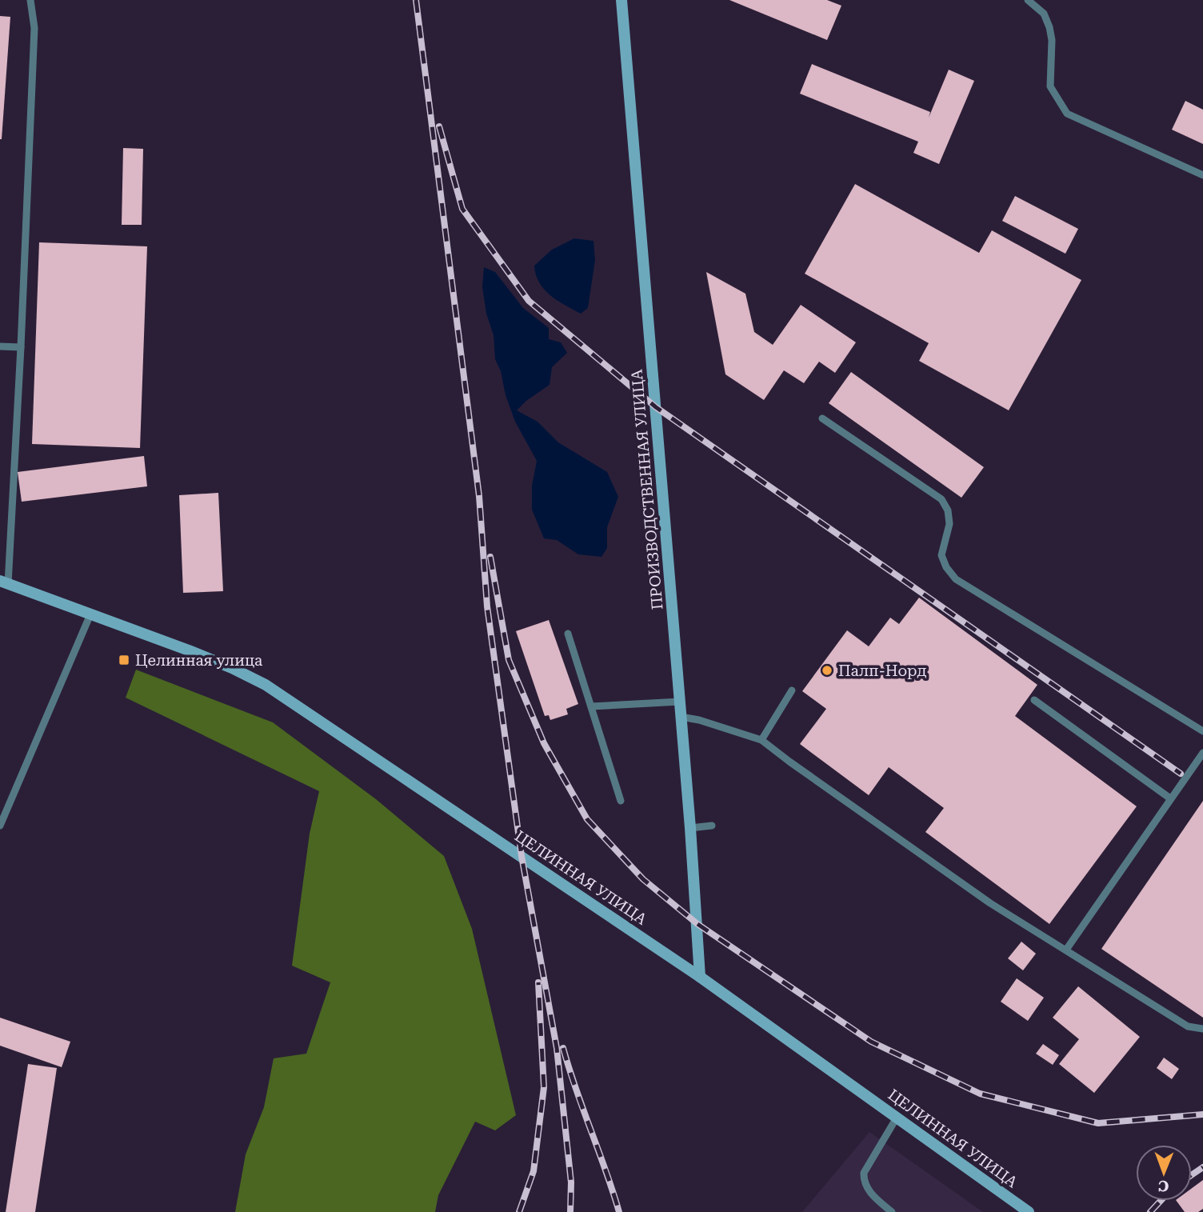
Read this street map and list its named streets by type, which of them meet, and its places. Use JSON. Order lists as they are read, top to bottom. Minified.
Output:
{"streets":{"street":["ПРОИЗВОДСТВЕННАЯ УЛИЦА","ЦЕЛИННАЯ УЛИЦА"]},"crossings":[["ПРОИЗВОДСТВЕННАЯ УЛИЦА","ЦЕЛИННАЯ УЛИЦА"]],"places":{"transit":["Целинная улица"],"other":["Палп-Норд"]},"north":"bottom"}
